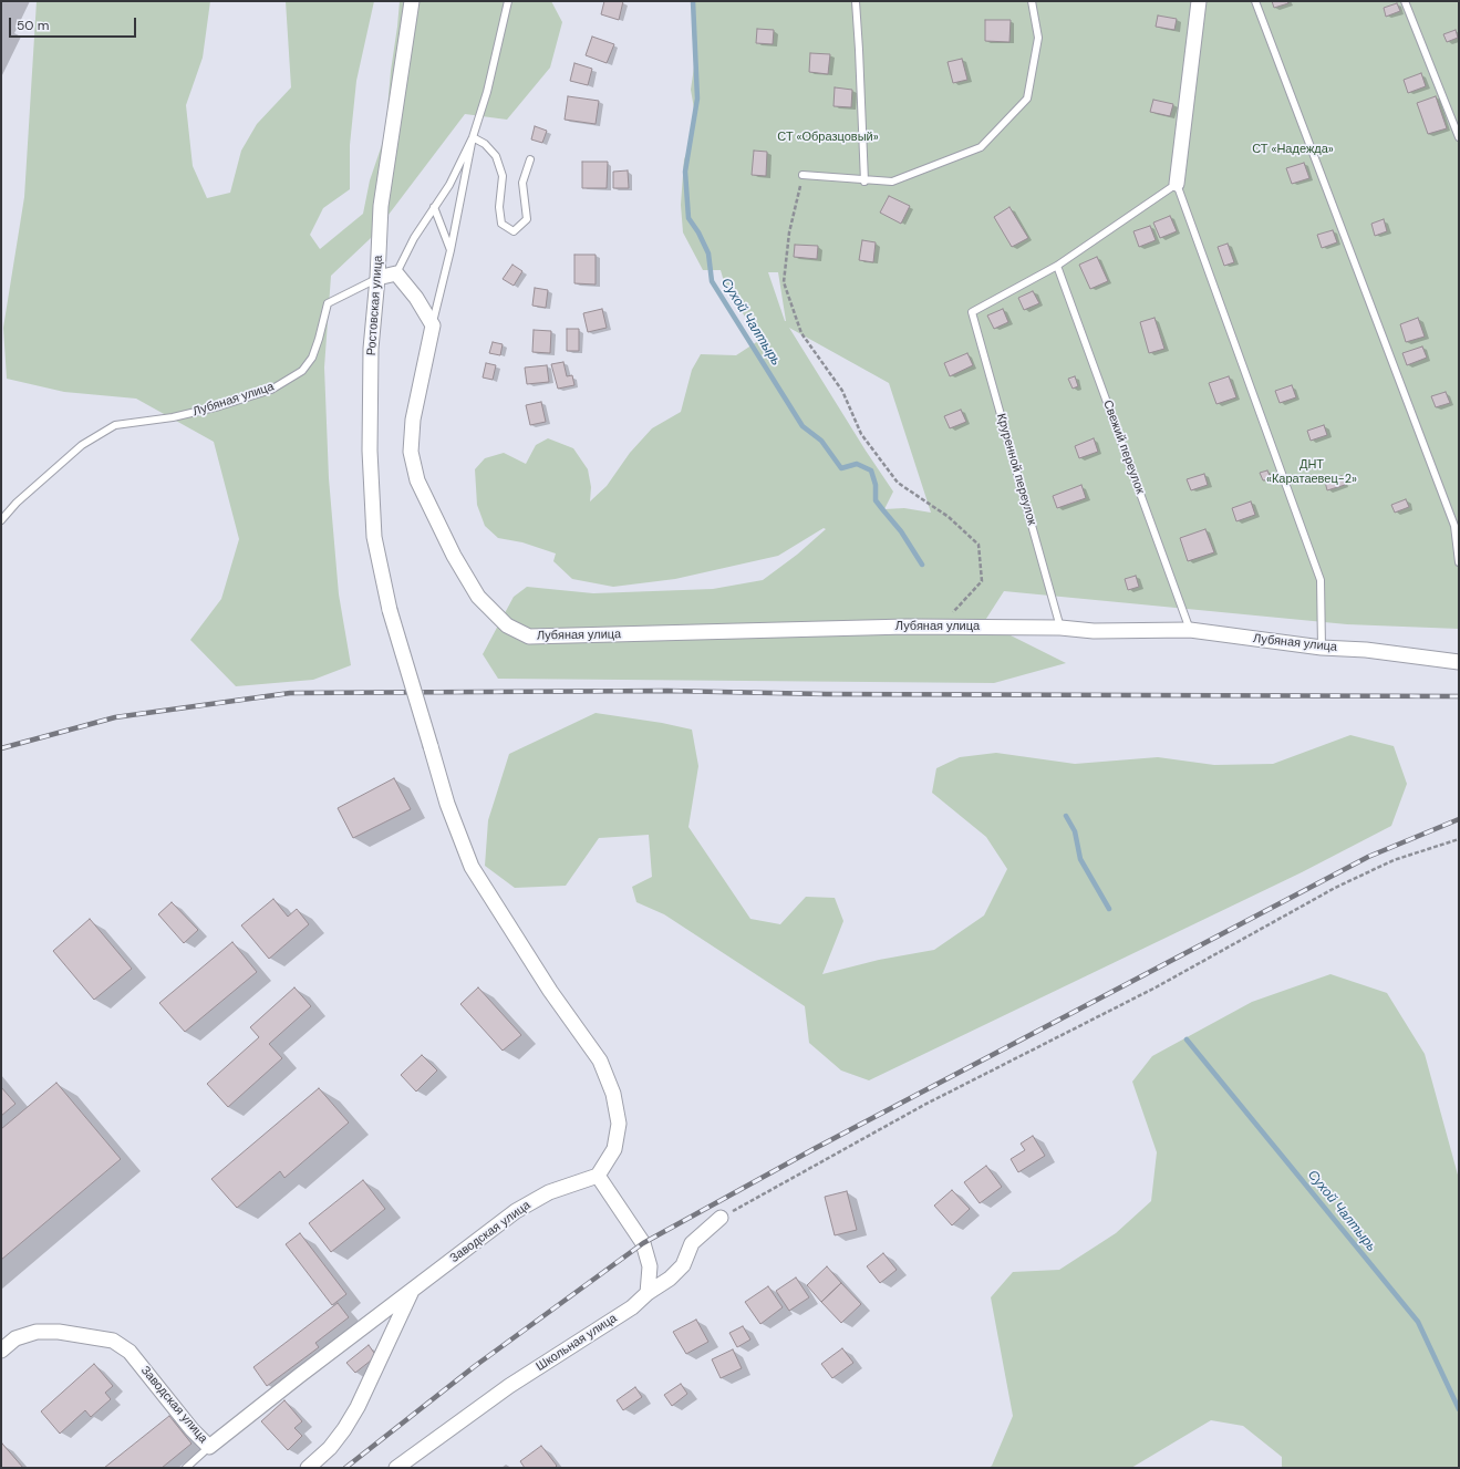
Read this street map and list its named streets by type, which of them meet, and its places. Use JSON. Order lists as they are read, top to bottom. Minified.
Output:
{"streets":{"street":["Ростовская улица","Лубяная улица","Заводская улица","Школьная улица"],"lane":["Свежий переулок","Круренной переулок"]},"crossings":[["Ростовская улица","Лубяная улица"],["Ростовская улица","Заводская улица"],["Лубяная улица","Свежий переулок"],["Лубяная улица","Круренной переулок"],["Свежий переулок","Круренной переулок"]],"water":["Сухой Чалтырь"],"parks":["СТ «Образцовый»","СТ «Надежда»","ДНТ «Каратаевец-2»"],"scale_bar":"50 m"}
